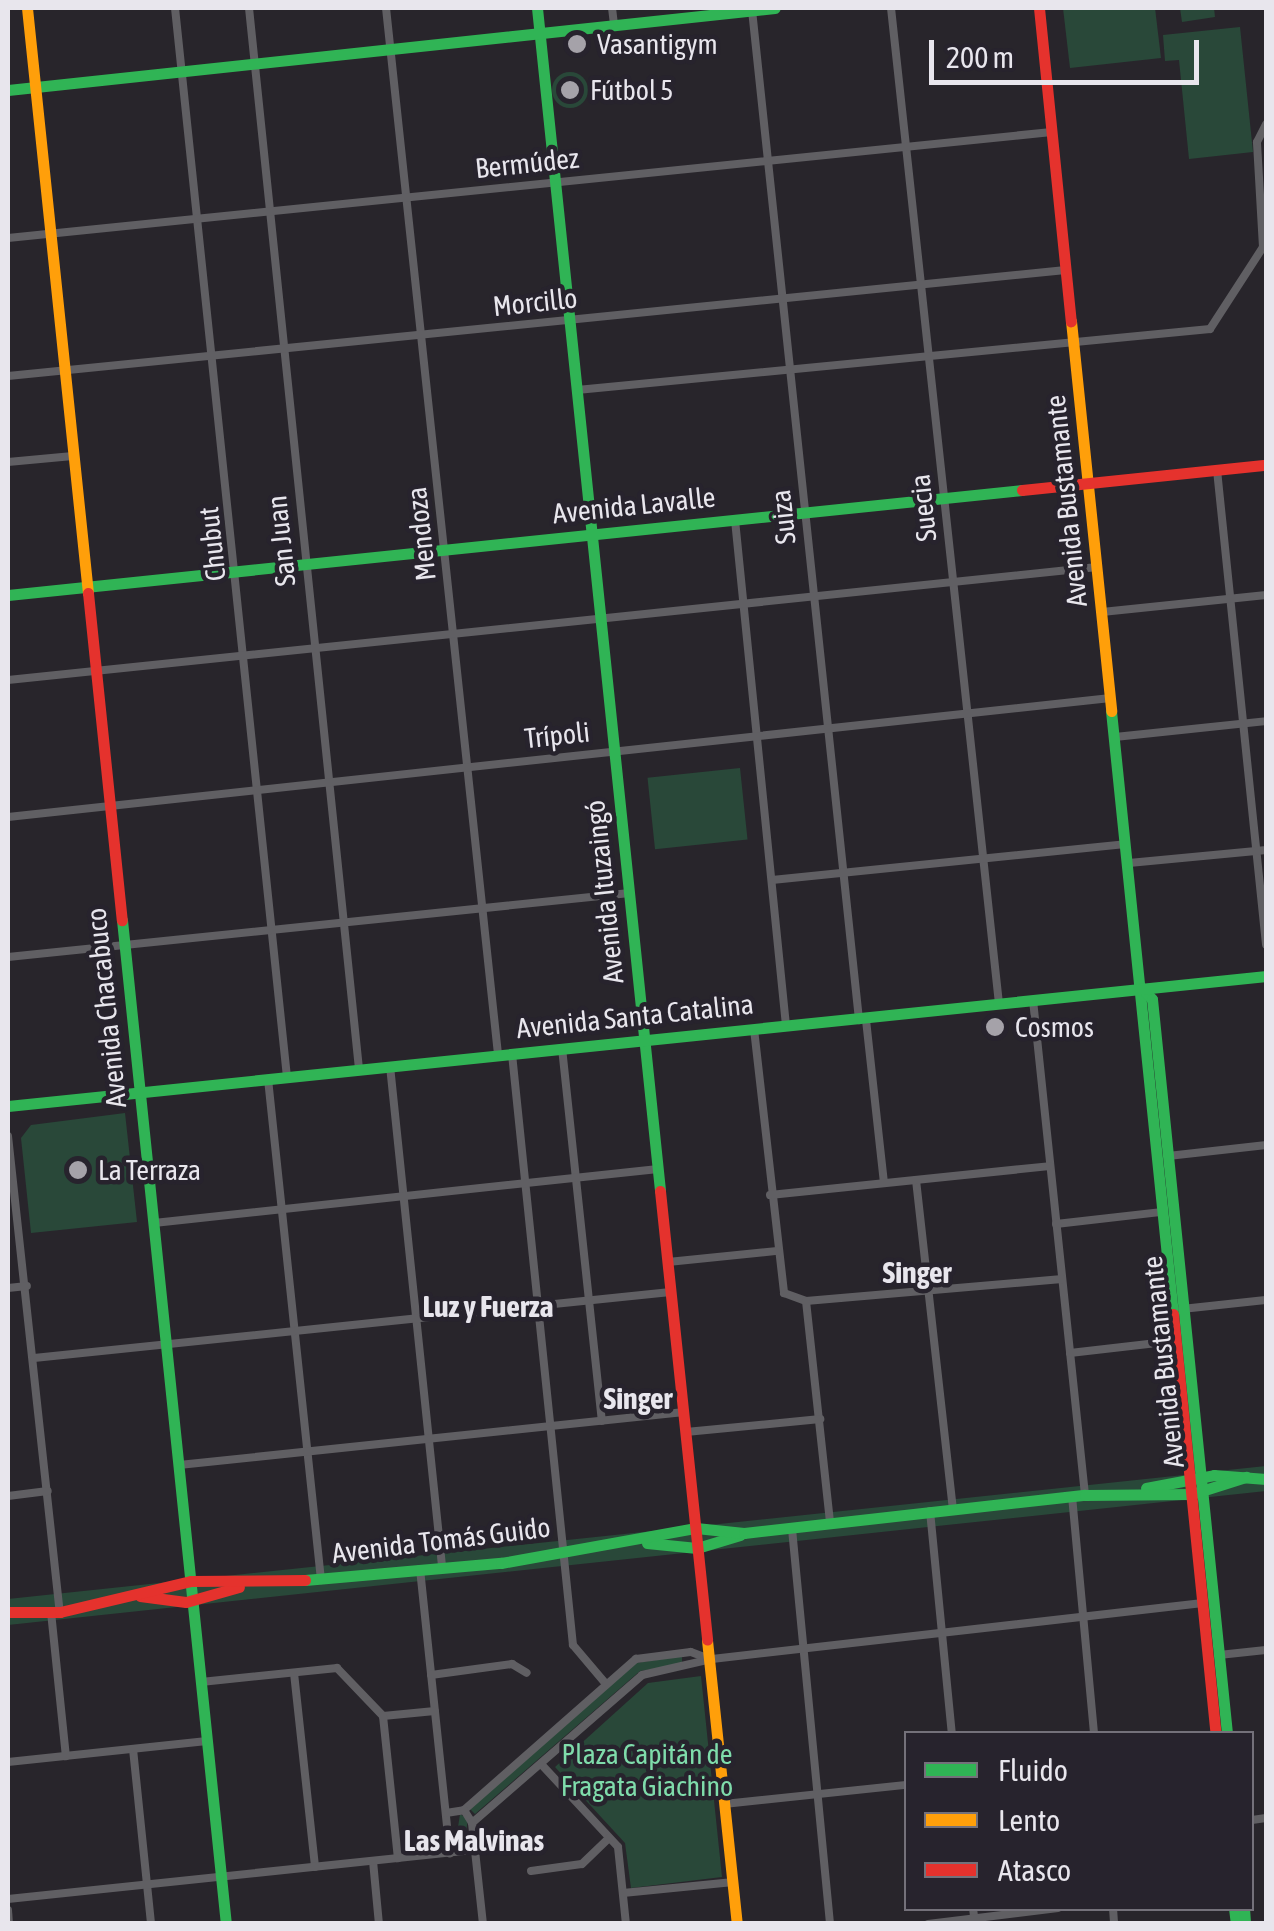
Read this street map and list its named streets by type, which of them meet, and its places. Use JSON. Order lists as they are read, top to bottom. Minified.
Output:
{"streets":{"main road":["Avenida Bustamante","Avenida Lavalle","Avenida Ituzaingó","Avenida Chacabuco","Avenida Santa Catalina","Avenida Tomás Guido"],"street":["Bermúdez","Morcillo","Suecia","Suiza","Mendoza","San Juan","Chubut","Trípoli"]},"crossings":[["Bermúdez","Avenida Bustamante"],["Bermúdez","Suecia"],["Bermúdez","Suiza"],["Bermúdez","Mendoza"],["Bermúdez","San Juan"],["Bermúdez","Chubut"],["Bermúdez","Avenida Ituzaingó"],["Bermúdez","Avenida Chacabuco"],["Morcillo","Avenida Bustamante"],["Morcillo","Suecia"],["Morcillo","Suiza"],["Morcillo","Mendoza"],["Morcillo","San Juan"],["Morcillo","Chubut"],["Morcillo","Avenida Ituzaingó"],["Morcillo","Avenida Chacabuco"],["Avenida Bustamante","Avenida Lavalle"],["Avenida Bustamante","Trípoli"],["Avenida Bustamante","Avenida Santa Catalina"],["Avenida Bustamante","Avenida Tomás Guido"],["Avenida Lavalle","Suecia"],["Avenida Lavalle","Suiza"],["Avenida Lavalle","Mendoza"],["Avenida Lavalle","San Juan"],["Avenida Lavalle","Chubut"],["Avenida Lavalle","Avenida Ituzaingó"],["Avenida Lavalle","Avenida Chacabuco"],["Suecia","Trípoli"],["Suecia","Avenida Santa Catalina"],["Suiza","Trípoli"],["Suiza","Avenida Santa Catalina"],["Mendoza","Trípoli"],["Mendoza","Avenida Santa Catalina"],["Mendoza","Avenida Tomás Guido"],["San Juan","Trípoli"],["San Juan","Avenida Santa Catalina"],["Chubut","Trípoli"],["Chubut","Avenida Santa Catalina"],["Trípoli","Avenida Ituzaingó"],["Trípoli","Avenida Chacabuco"],["Avenida Ituzaingó","Avenida Santa Catalina"],["Avenida Ituzaingó","Avenida Tomás Guido"],["Avenida Chacabuco","Avenida Santa Catalina"],["Avenida Chacabuco","Avenida Tomás Guido"]],"districts":["Singer","Luz y Fuerza","Singer","Las Malvinas"],"parks":["Plaza Capitán de Fragata Giachino"],"places":["Vasantigym","Fútbol 5","Cosmos","La Terraza"],"legend":["Fluido","Lento","Atasco"],"scale_bar":"200 m"}
